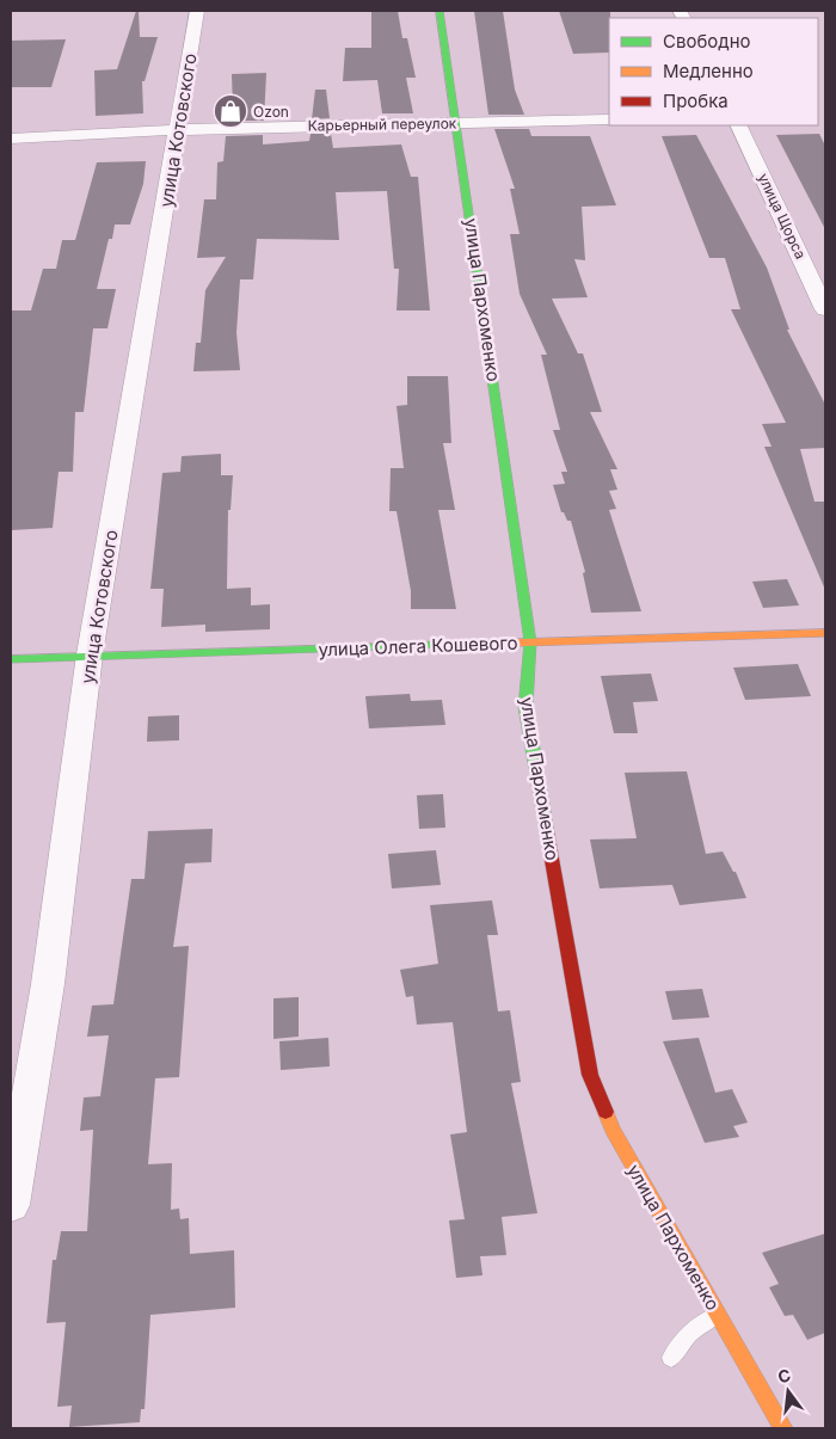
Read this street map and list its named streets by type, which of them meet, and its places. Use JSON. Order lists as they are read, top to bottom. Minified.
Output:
{"streets":{"street":["Карьерный переулок","улица Котовского","улица Щорса","улица Пархоменко","улица Олега Кошевого"]},"crossings":[["Карьерный переулок","улица Котовского"],["Карьерный переулок","улица Пархоменко"],["улица Котовского","улица Олега Кошевого"],["улица Пархоменко","улица Олега Кошевого"]],"places":{"shop":["Ozon"]},"legend":["Свободно","Медленно","Пробка"],"north":"top"}
